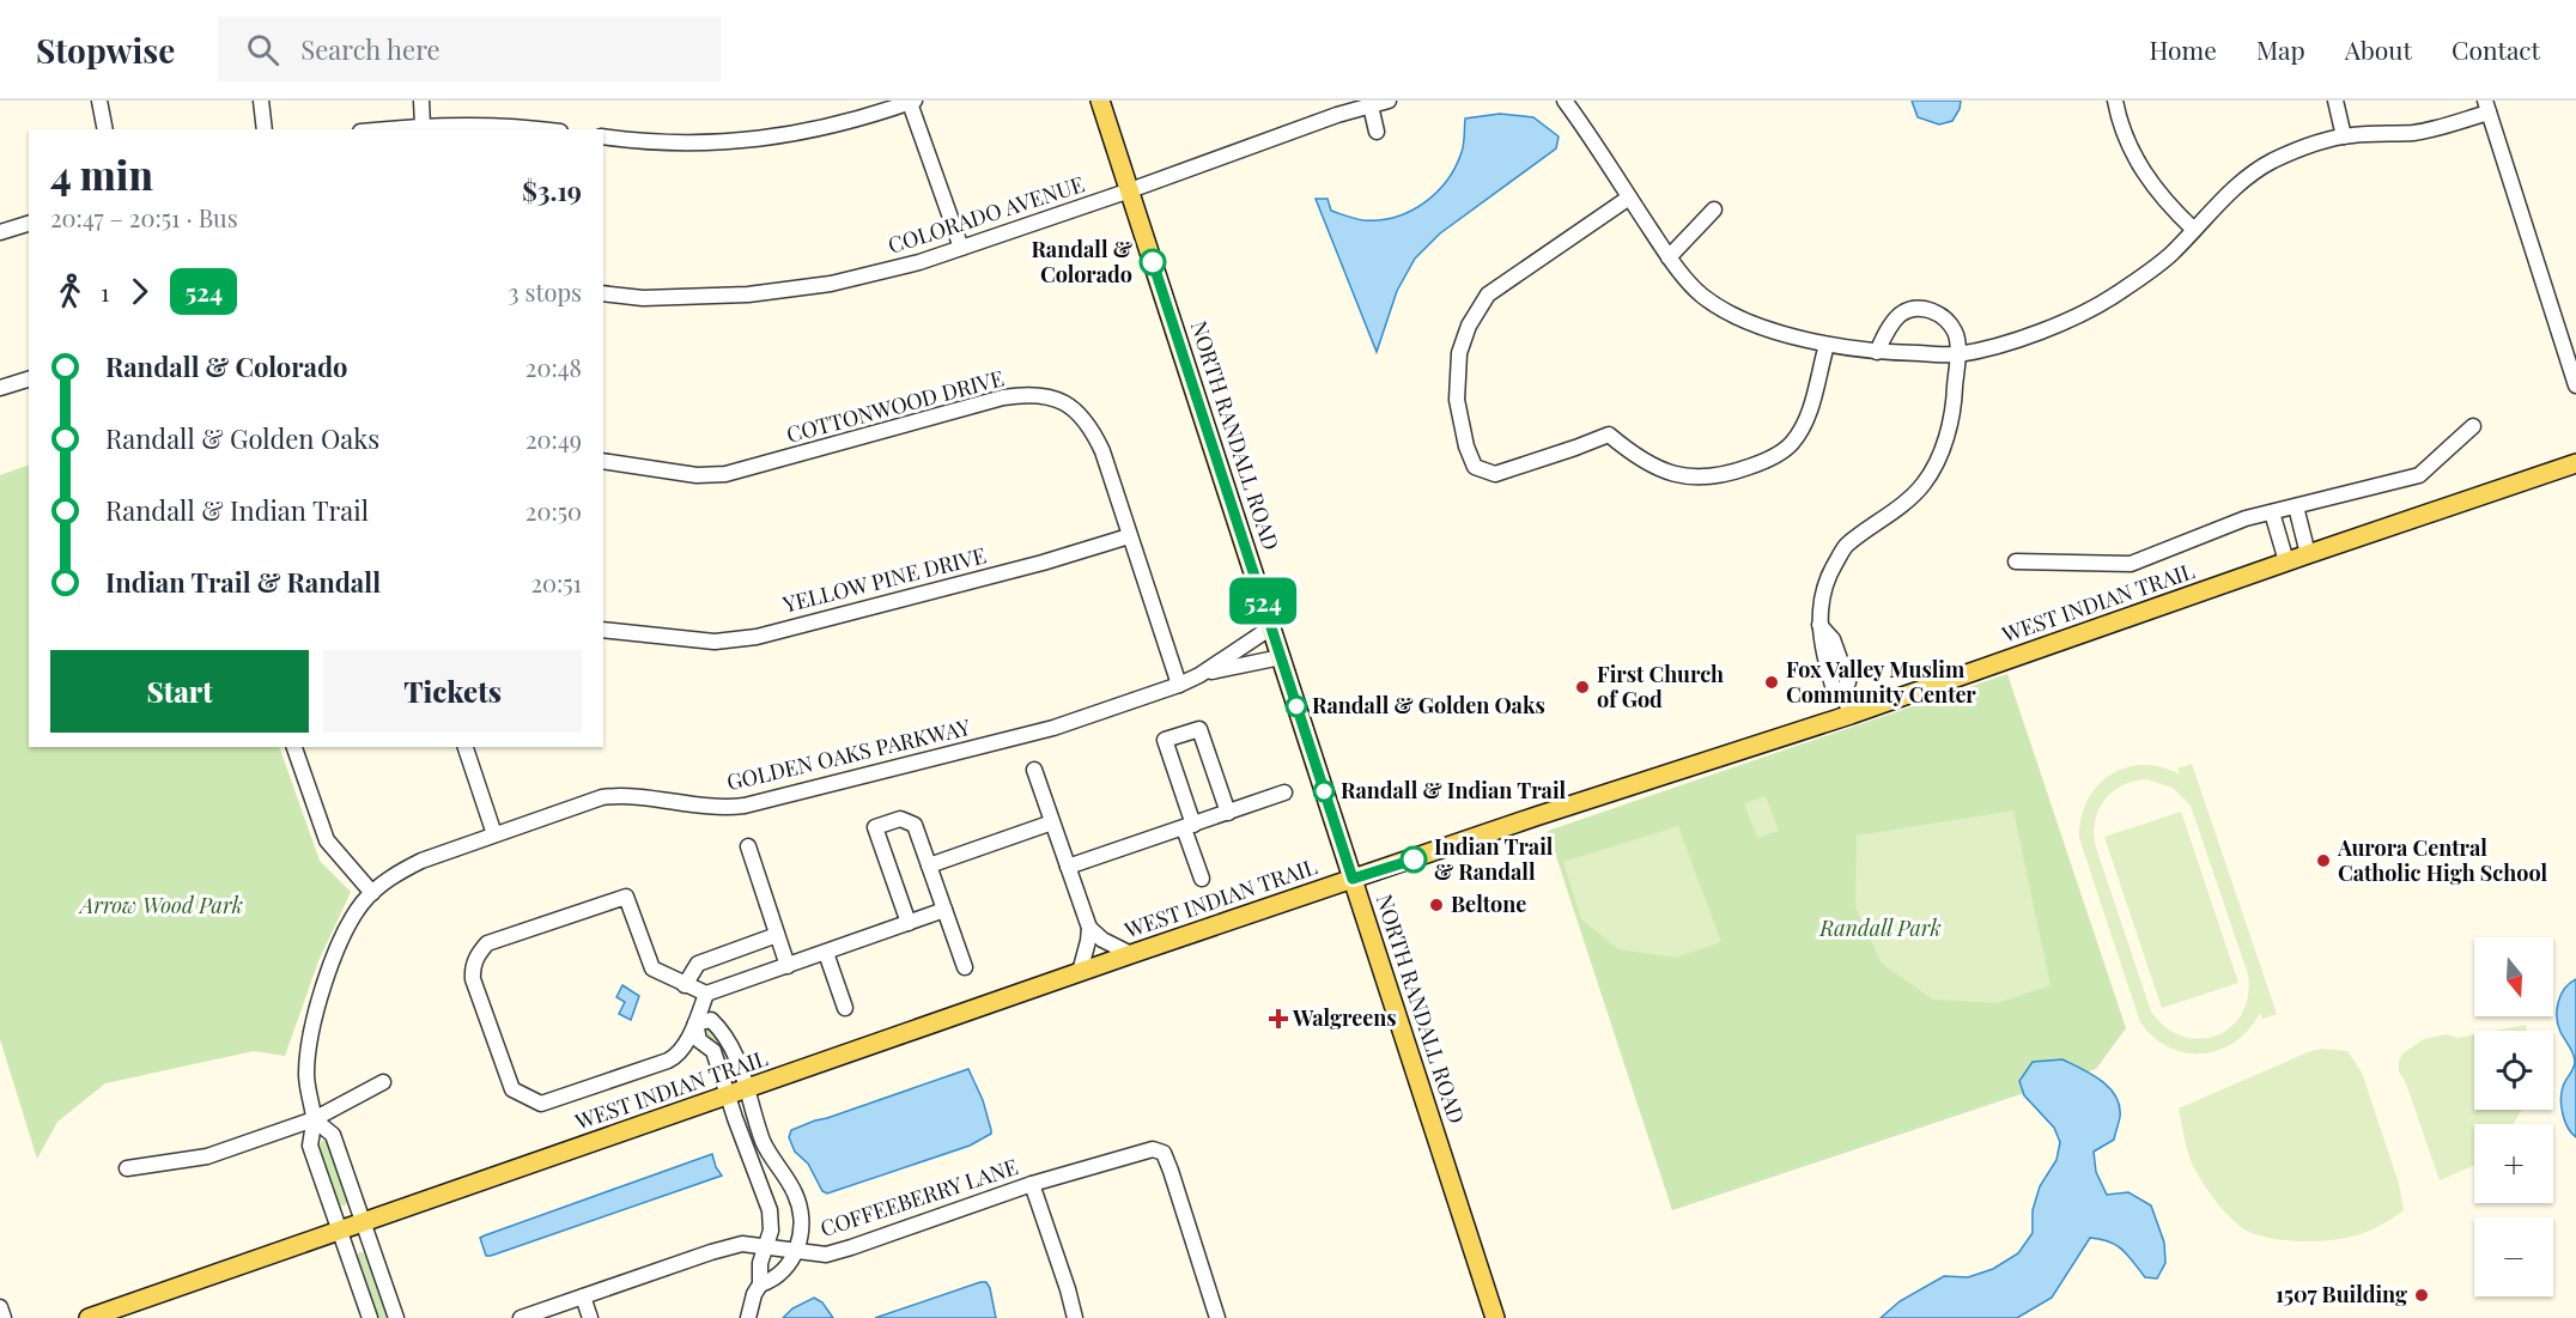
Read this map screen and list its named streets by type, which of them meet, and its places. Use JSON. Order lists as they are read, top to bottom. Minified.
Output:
{"streets":{"main road":["NORTH RANDALL ROAD","WEST INDIAN TRAIL"],"street":["COLORADO AVENUE","COTTONWOOD DRIVE","YELLOW PINE DRIVE","GOLDEN OAKS PARKWAY","COFFEEBERRY LANE"]},"crossings":[["COLORADO AVENUE","NORTH RANDALL ROAD"],["COTTONWOOD DRIVE","YELLOW PINE DRIVE"],["COTTONWOOD DRIVE","GOLDEN OAKS PARKWAY"],["NORTH RANDALL ROAD","WEST INDIAN TRAIL"],["NORTH RANDALL ROAD","GOLDEN OAKS PARKWAY"],["WEST INDIAN TRAIL","GOLDEN OAKS PARKWAY"]],"parks":["Arrow Wood Park","Randall Park"],"places":{"other":["Randall & Colorado","Fox Valley Muslim Community Center","First Church of God","Randall & Golden Oaks","Randall & Indian Trail","Indian Trail & Randall","Aurora Central Catholic High School","Beltone","1507 Building"],"health":["Walgreens"]},"lines":["bus line 524"],"north":"bottom","page":{"header":"Stopwise","search":"Search here","nav":["Home","Map","About","Contact"],"on_map":"524","heading":["4 min","20:47 – 20:51 · Bus","$3.19"],"legs":["1","524","3 stops"],"list":[{"name":"Randall & Colorado","value":"20:48"},{"name":"Randall & Golden Oaks","value":"20:49"},{"name":"Randall & Indian Trail","value":"20:50"},{"name":"Indian Trail & Randall","value":"20:51"}],"buttons":["Start","Tickets"],"map_buttons":["+","−"]}}
